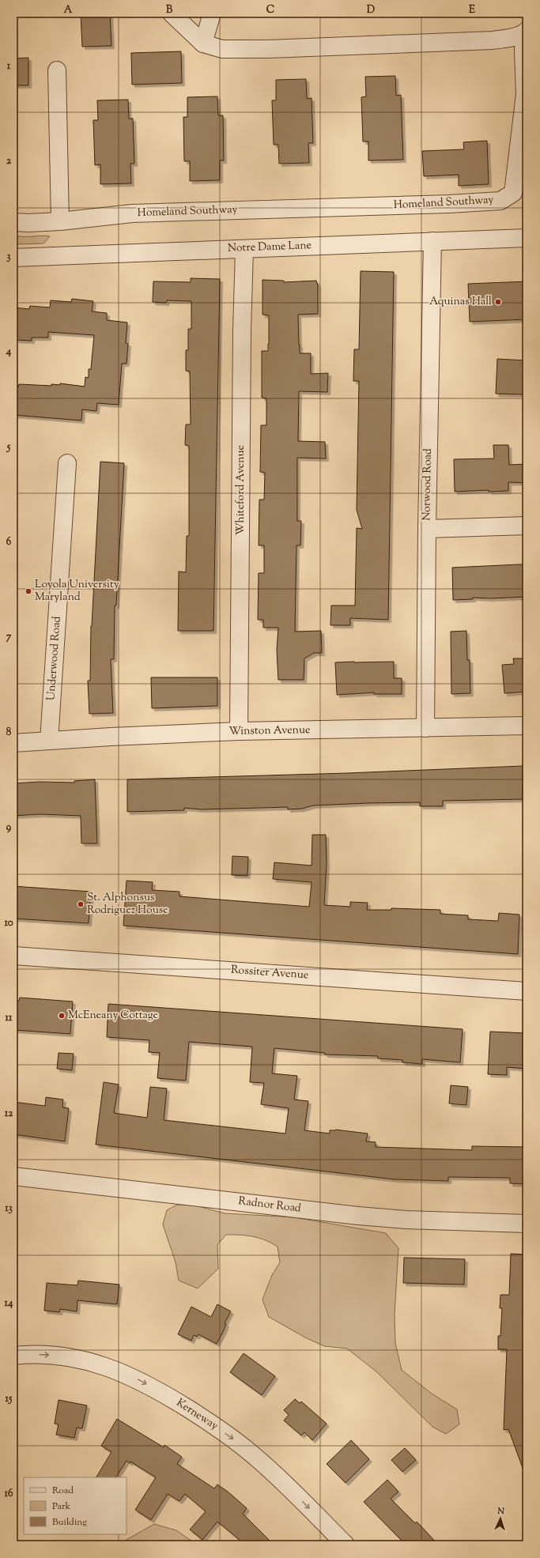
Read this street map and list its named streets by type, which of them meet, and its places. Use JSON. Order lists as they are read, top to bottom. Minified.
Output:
{"streets":{"street":["Homeland Southway","Notre Dame Lane","Norwood Road","Whiteford Avenue","Underwood Road","Winston Avenue","Rossiter Avenue","Radnor Road","Kerneway"]},"crossings":[["Notre Dame Lane","Norwood Road"],["Notre Dame Lane","Whiteford Avenue"],["Norwood Road","Winston Avenue"],["Whiteford Avenue","Winston Avenue"],["Underwood Road","Winston Avenue"]],"one_way":["Kerneway"],"places":["Aquinas Hall","Loyola University Maryland","St. Alphonsus Rodriguez House","McEneany Cottage"],"legend":["Road","Park","Building"],"north":"top","grid":{"columns":["A","B","C","D","E"],"rows":["1","2","3","4","5","6","7","8","9","10","11","12","13","14","15","16"]}}
